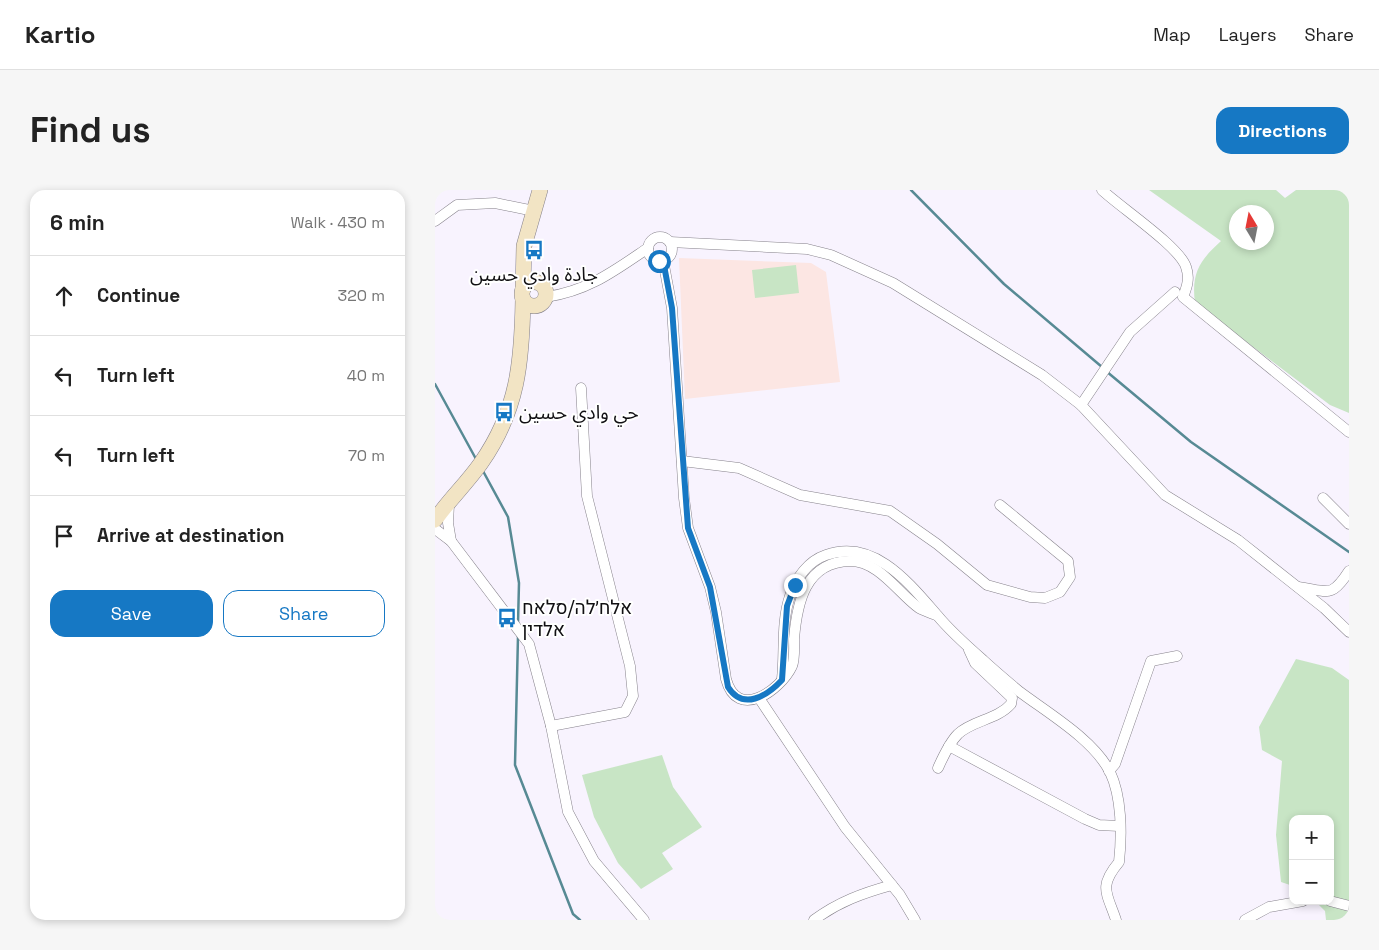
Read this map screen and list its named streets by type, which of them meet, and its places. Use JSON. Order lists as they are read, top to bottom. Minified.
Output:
{"places":{"bus stop":["جادة وادي حسين","حي وادي حسين","אלח׳לה/סלאח אלדין"]},"north":"top","page":{"header":"Kartio","nav":["Map","Layers","Share"],"buttons":["Directions",["Save","Share"]],"title":"Find us","heading":["6 min","Walk · 430 m"],"list":[["Continue","320 m"],["Turn left","40 m"],["Turn left","70 m"],"Arrive at destination"],"map_buttons":["+","−"]}}
